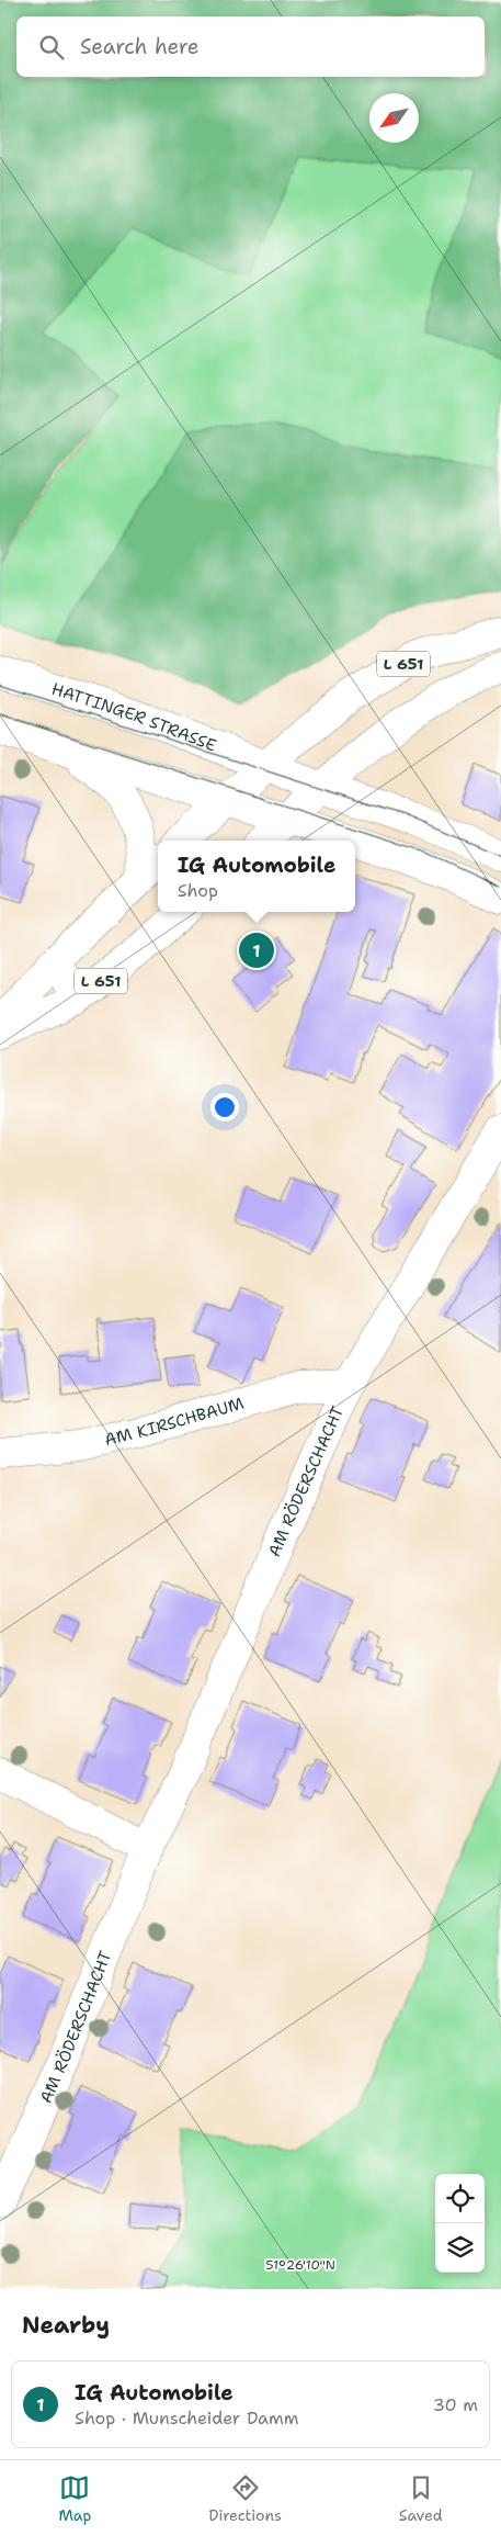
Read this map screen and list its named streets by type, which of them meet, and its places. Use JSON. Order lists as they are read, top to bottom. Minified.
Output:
{"streets":{"street":["L 651","HATTINGER STRASSE","AM KIRSCHBAUM","AM RÖDERSCHACHT"]},"crossings":[["L 651","HATTINGER STRASSE"],["AM KIRSCHBAUM","AM RÖDERSCHACHT"]],"north":"bottom left","page":{"search":"Search here","popup":["IG Automobile","Shop"],"pins":"1","heading":"Nearby","list":[{"mark":"1","name":"IG Automobile","note":"Shop · Munscheider Damm","value":"30 m"}],"nav":["Map","Directions","Saved"]},"coordinates":["51°26'10\"N"]}
